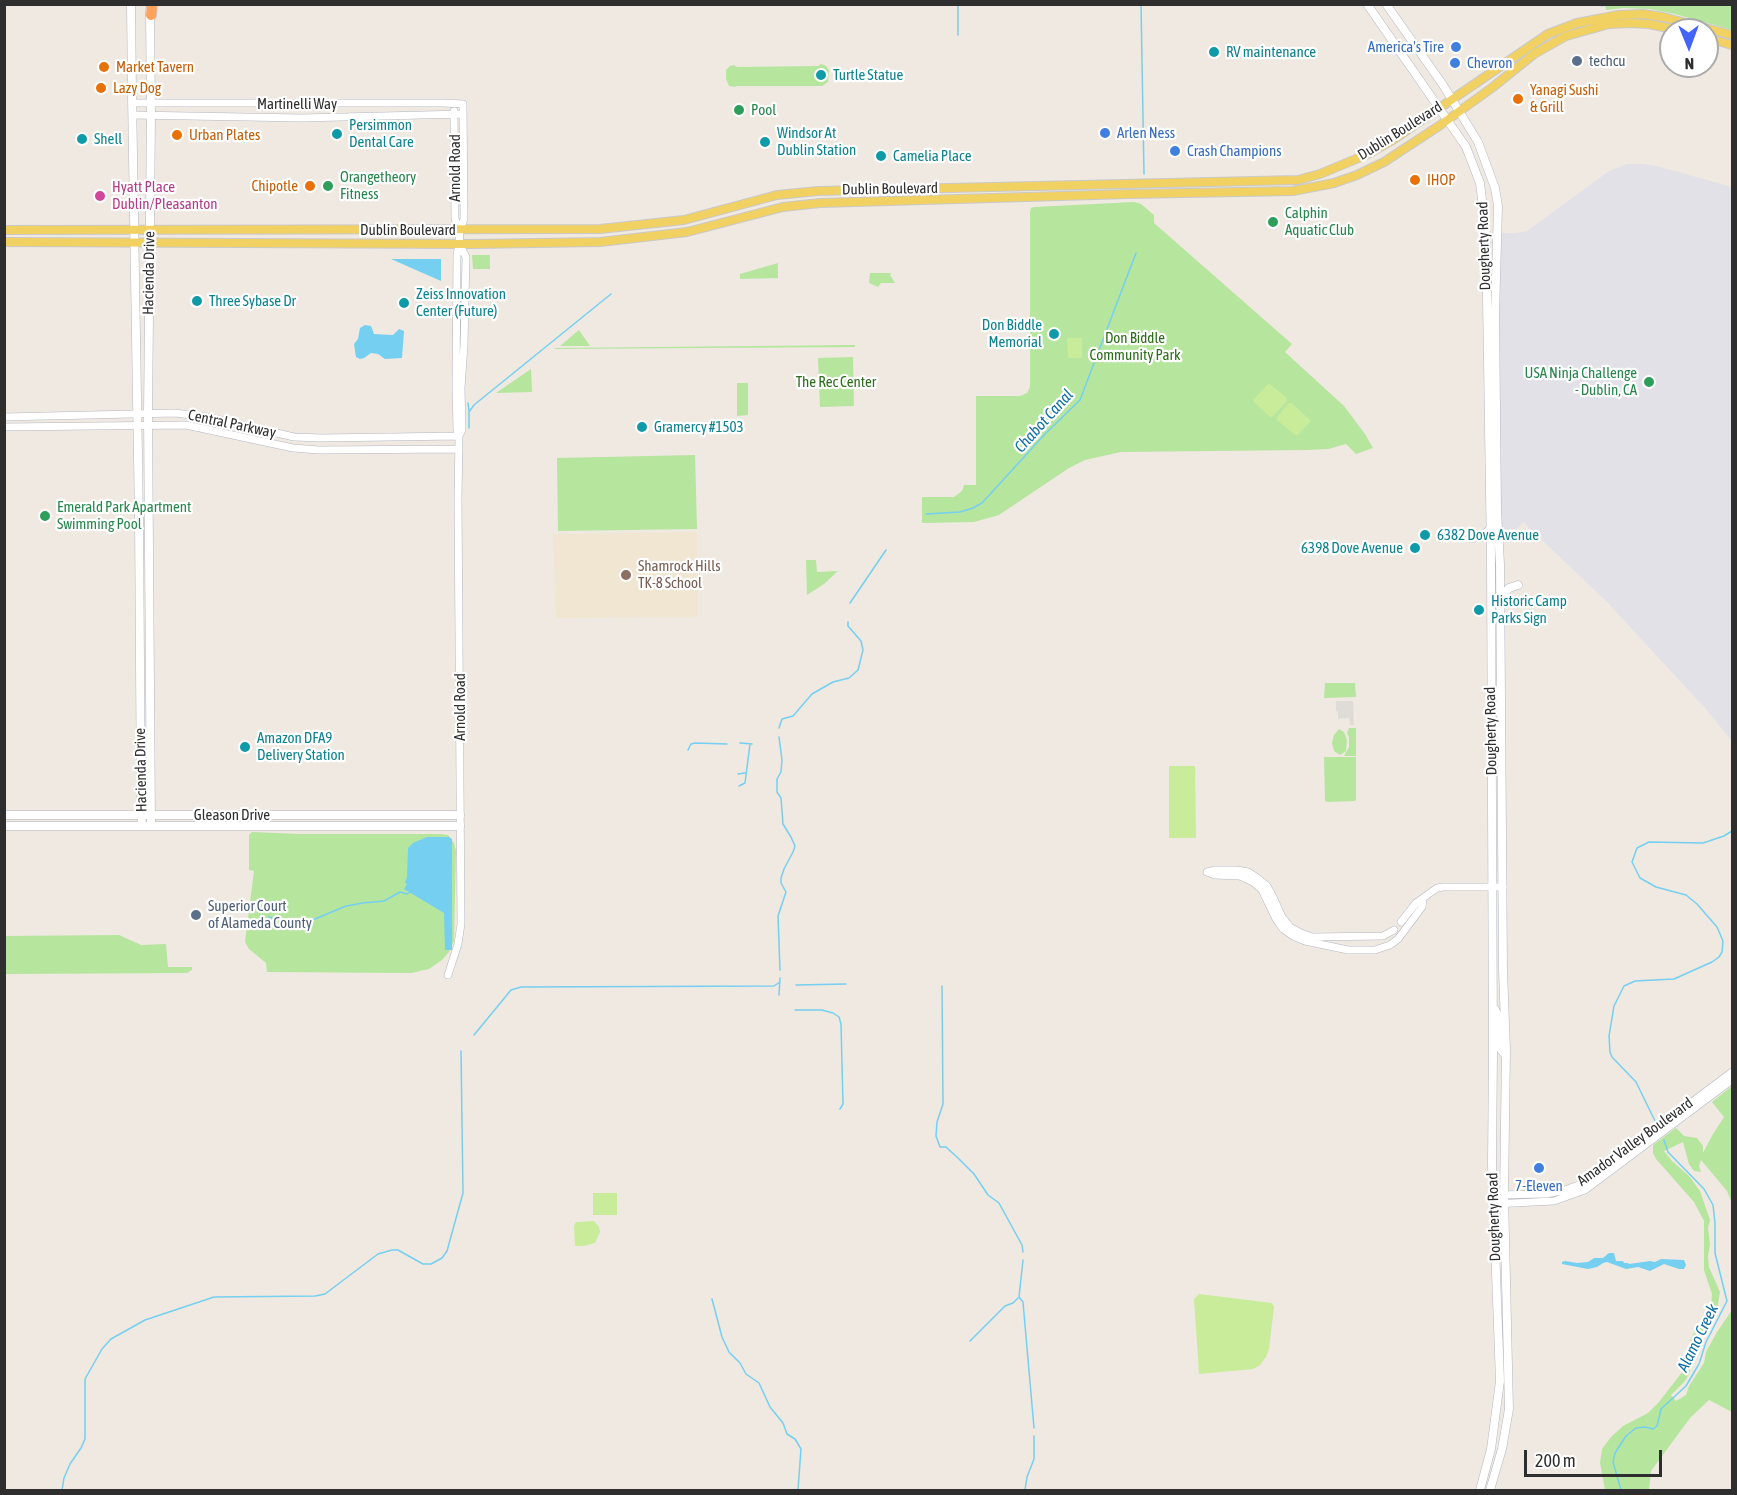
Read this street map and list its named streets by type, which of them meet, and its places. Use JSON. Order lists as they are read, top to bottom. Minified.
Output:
{"streets":{"main road":["Dublin Boulevard","Dougherty Road","Hacienda Drive","Gleason Drive"],"street":["Martinelli Way","Arnold Road","Central Parkway","Amador Valley Boulevard"]},"crossings":[["Martinelli Way","Arnold Road"],["Martinelli Way","Hacienda Drive"],["Dublin Boulevard","Arnold Road"],["Dublin Boulevard","Dougherty Road"],["Dublin Boulevard","Hacienda Drive"],["Arnold Road","Central Parkway"],["Arnold Road","Gleason Drive"],["Dougherty Road","Amador Valley Boulevard"],["Hacienda Drive","Central Parkway"],["Hacienda Drive","Gleason Drive"]],"water":["Chabot Canal","Alamo Creek"],"parks":["Don Biddle Community Park","The Rec Center"],"places":["America's Tire","RV maintenance","techcu","Chevron","Market Tavern","Turtle Statue","Lazy Dog","Yanagi Sushi & Grill","Pool","Arlen Ness","Persimmon Dental Care","Urban Plates","Shell","Windsor At Dublin Station","Crash Champions","Camelia Place","IHOP","Chipotle","Orangetheory Fitness","Hyatt Place Dublin/Pleasanton","Calphin Aquatic Club","Three Sybase Dr","Zeiss Innovation Center (Future)","Don Biddle Memorial","USA Ninja Challenge - Dublin, CA","Gramercy #1503","Emerald Park Apartment Swimming Pool","6382 Dove Avenue","6398 Dove Avenue","Shamrock Hills TK-8 School","Historic Camp Parks Sign","Amazon DFA9 Delivery Station","Superior Court of Alameda County","7-Eleven"],"scale_bar":"200 m","north":"bottom"}
